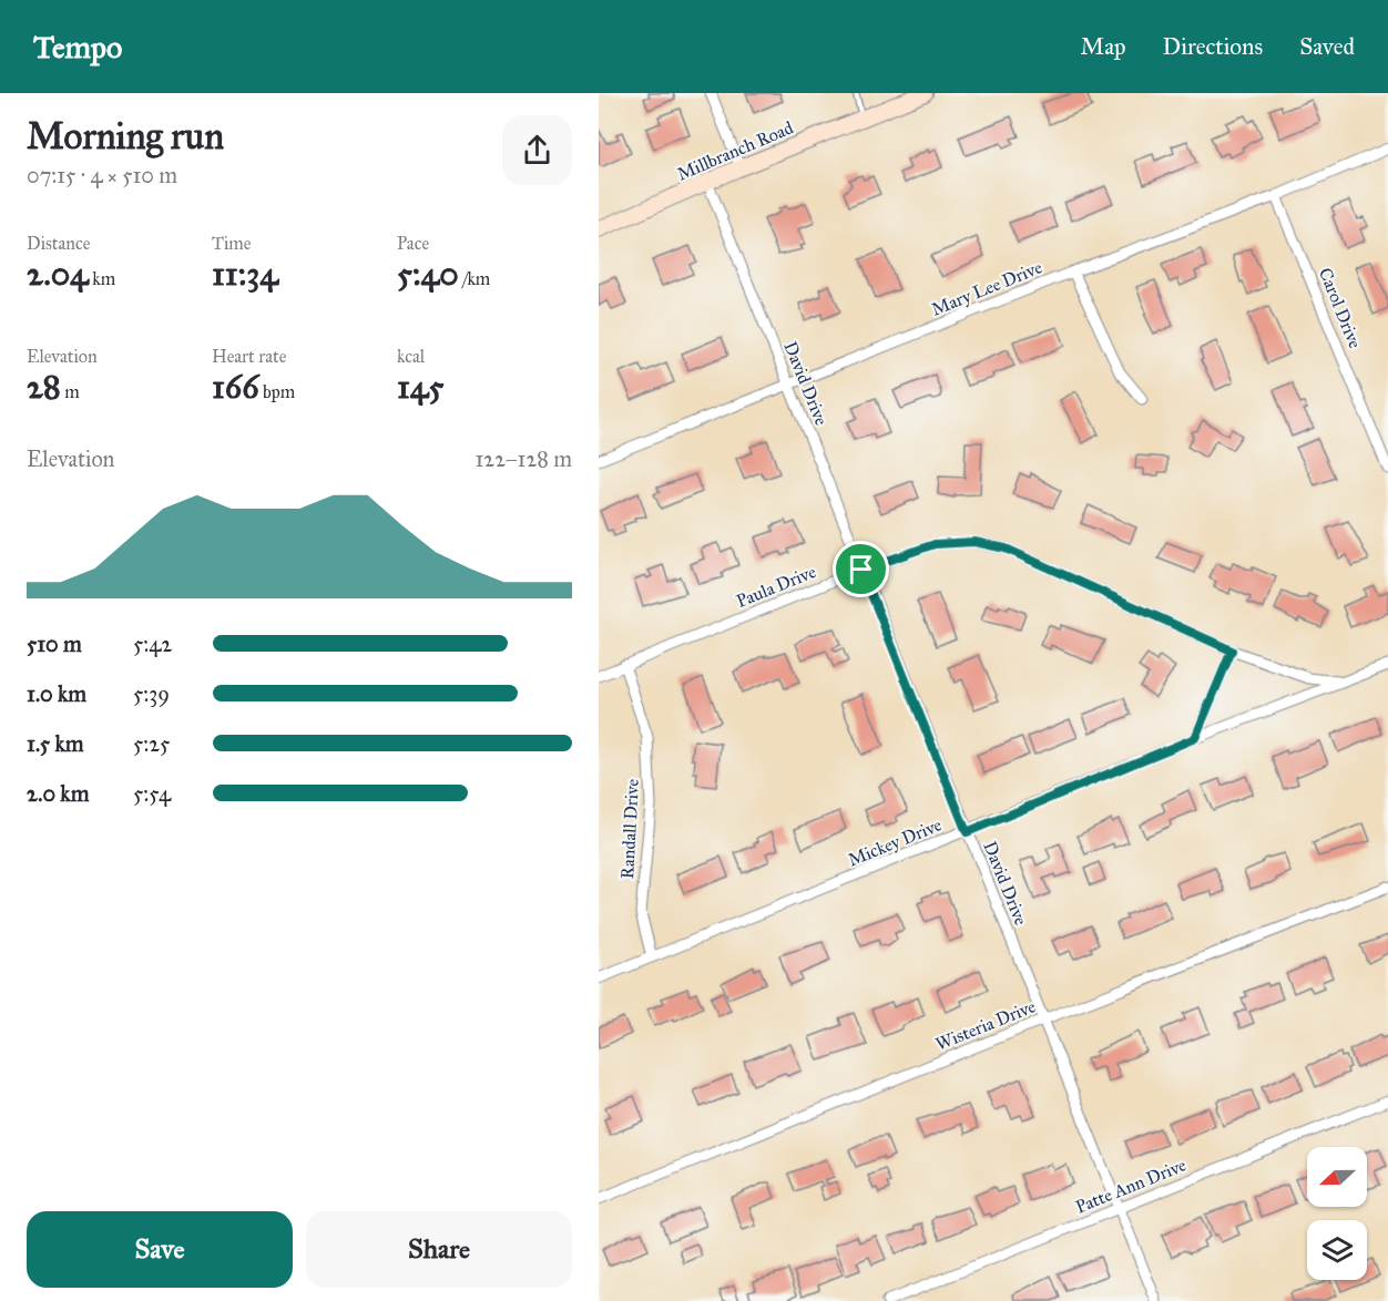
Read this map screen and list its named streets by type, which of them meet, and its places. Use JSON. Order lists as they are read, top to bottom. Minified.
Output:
{"streets":{"main road":["Millbranch Road"],"street":["Mary Lee Drive","Carol Drive","David Drive","Paula Drive","Randall Drive","Mickey Drive","Wisteria Drive","Patte Ann Drive"]},"crossings":[["Millbranch Road","David Drive"],["Mary Lee Drive","Carol Drive"],["Mary Lee Drive","David Drive"],["David Drive","Paula Drive"],["David Drive","Mickey Drive"],["David Drive","Wisteria Drive"],["David Drive","Patte Ann Drive"],["Paula Drive","Randall Drive"],["Paula Drive","Mickey Drive"],["Randall Drive","Mickey Drive"]],"north":"left","page":{"header":"Tempo","nav":["Map","Directions","Saved"],"heading":["Morning run","07:15 · 4 × 510 m"],"stats":[["Distance","2.04 km"],["Time","11:34"],["Pace","5:40 /km"],["Elevation","28 m"],["Heart rate","166 bpm"],["kcal","145"]],"chart":["Elevation","122–128 m"],"list":[{"name":"510 m","note":"5:42"},{"name":"1.0 km","note":"5:39"},{"name":"1.5 km","note":"5:25"},{"name":"2.0 km","note":"5:54"}],"buttons":["Save","Share"]}}
